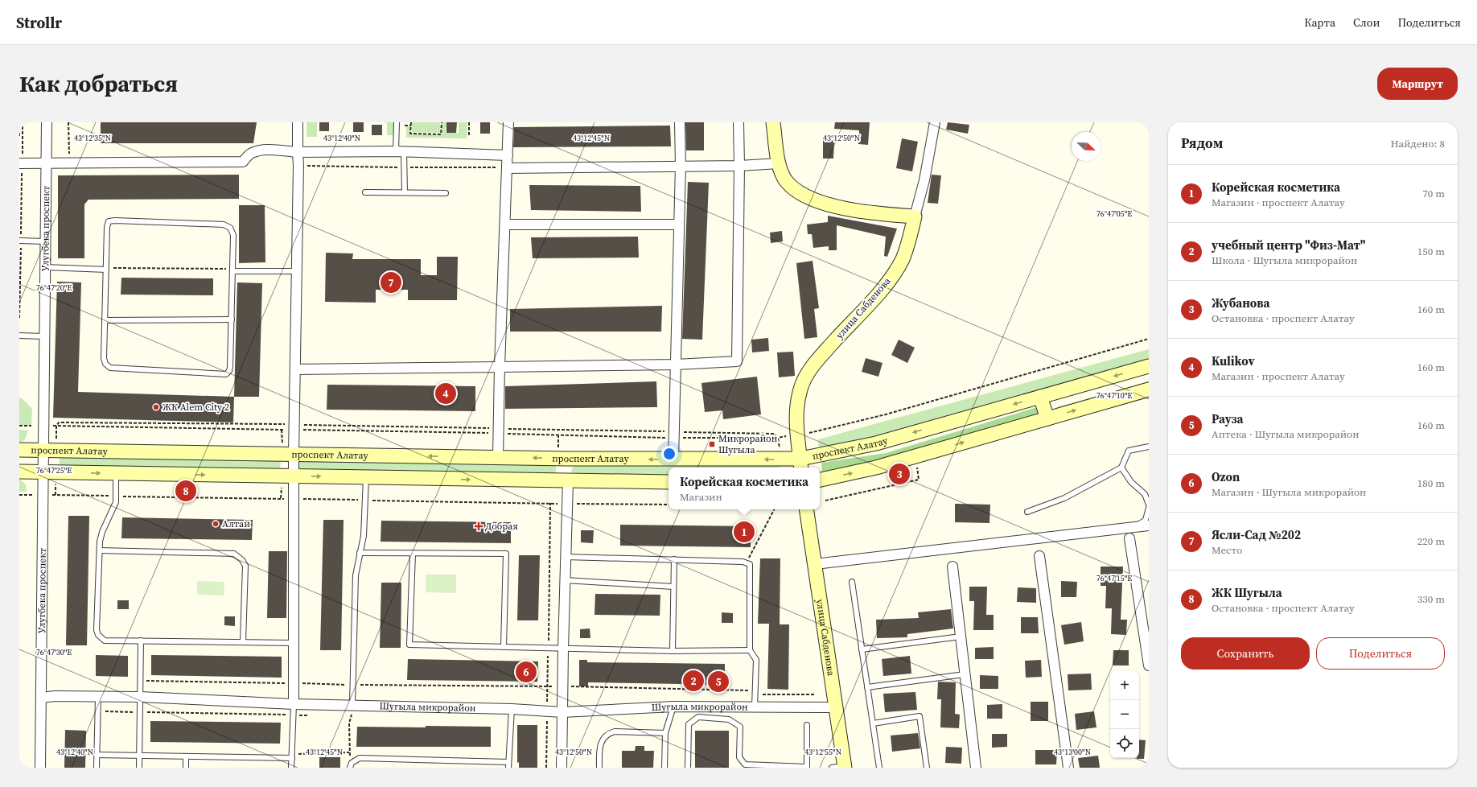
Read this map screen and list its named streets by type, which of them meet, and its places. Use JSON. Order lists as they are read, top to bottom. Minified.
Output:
{"streets":{"main road":["улица Сабденова","проспект Алатау"],"street":["Улугбека проспект","Шугыла микрорайон"]},"crossings":[["Улугбека проспект","проспект Алатау"],["Улугбека проспект","Шугыла микрорайон"],["улица Сабденова","проспект Алатау"],["улица Сабденова","Шугыла микрорайон"]],"places":{"other":["ЖК Alem City 2","Алтай"],"transit":["Микрорайон Шугыла"],"health":["Добрая"]},"north":"bottom right","page":{"header":"Strollr","nav":["Карта","Слои","Поделиться"],"buttons":["Маршрут",["Сохранить","Поделиться"]],"title":"Как добраться","heading":["Рядом","Найдено: 8"],"list":[{"mark":"1","name":"Корейская косметика","note":"Магазин · проспект Алатау","value":"70 m"},{"mark":"2","name":"учебный центр \"Физ-Мат\"","note":"Школа · Шугыла микрорайон","value":"150 m"},{"mark":"3","name":"Жубанова","note":"Остановка · проспект Алатау","value":"160 m"},{"mark":"4","name":"Kulikov","note":"Магазин · проспект Алатау","value":"160 m"},{"mark":"5","name":"Рауза","note":"Аптека · Шугыла микрорайон","value":"160 m"},{"mark":"6","name":"Ozon","note":"Магазин · Шугыла микрорайон","value":"180 m"},{"mark":"7","name":"Ясли-Сад №202","note":"Место","value":"220 m"},{"mark":"8","name":"ЖК Шугыла","note":"Остановка · проспект Алатау","value":"330 m"}],"pins":["7","4","3","8","1","6","2","5"],"popup":["Корейская косметика","Магазин"],"map_buttons":["+","−"]},"coordinates":["43°12'35\"N","43°12'40\"N","43°12'45\"N","43°12'50\"N","76°47'05\"E","76°47'20\"E","76°47'10\"E","76°47'25\"E","76°47'15\"E","76°47'30\"E","43°12'55\"N","43°13'00\"N"]}
